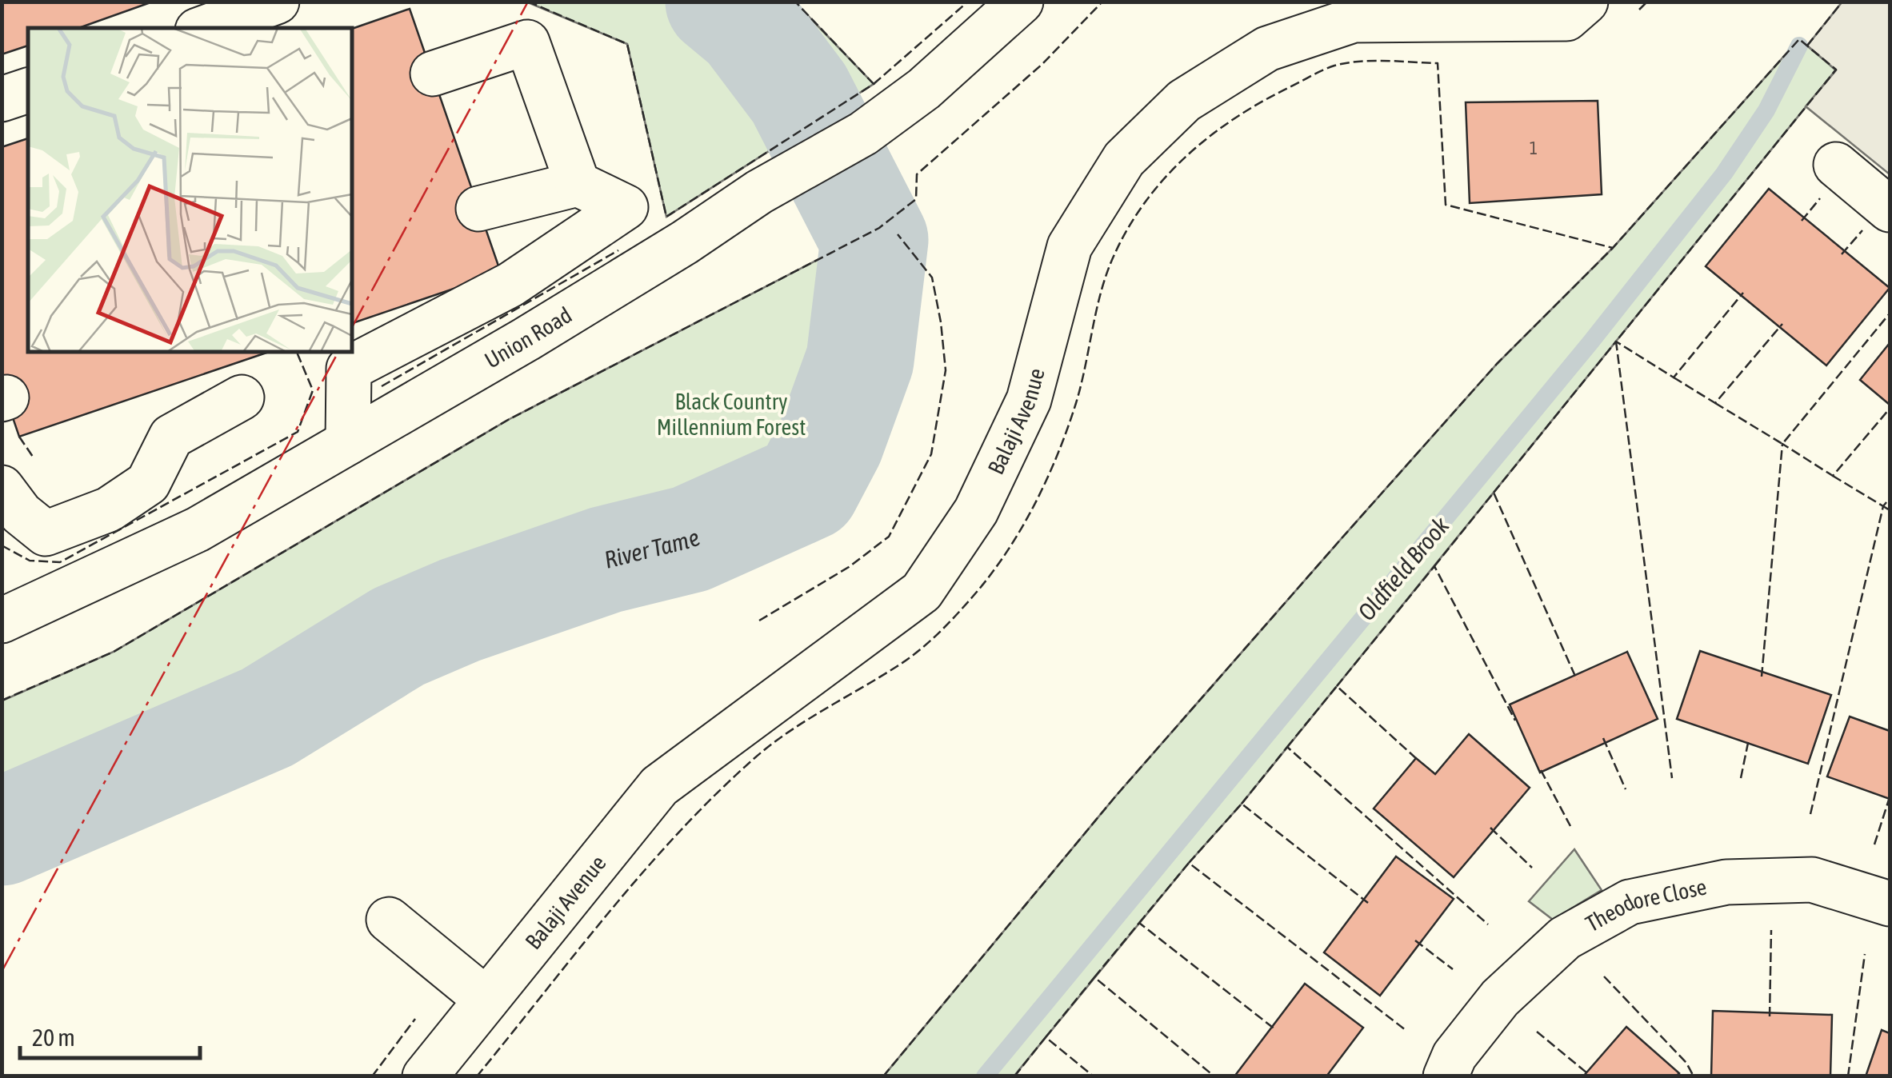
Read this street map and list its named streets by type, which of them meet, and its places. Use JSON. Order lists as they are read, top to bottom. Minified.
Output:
{"streets":{"street":["Union Road","Balaji Avenue","Theodore Close"]},"water":["River Tame","Oldfield Brook"],"parks":["Black Country Millennium Forest"],"house_numbers":["1"],"scale_bar":"20 m"}
